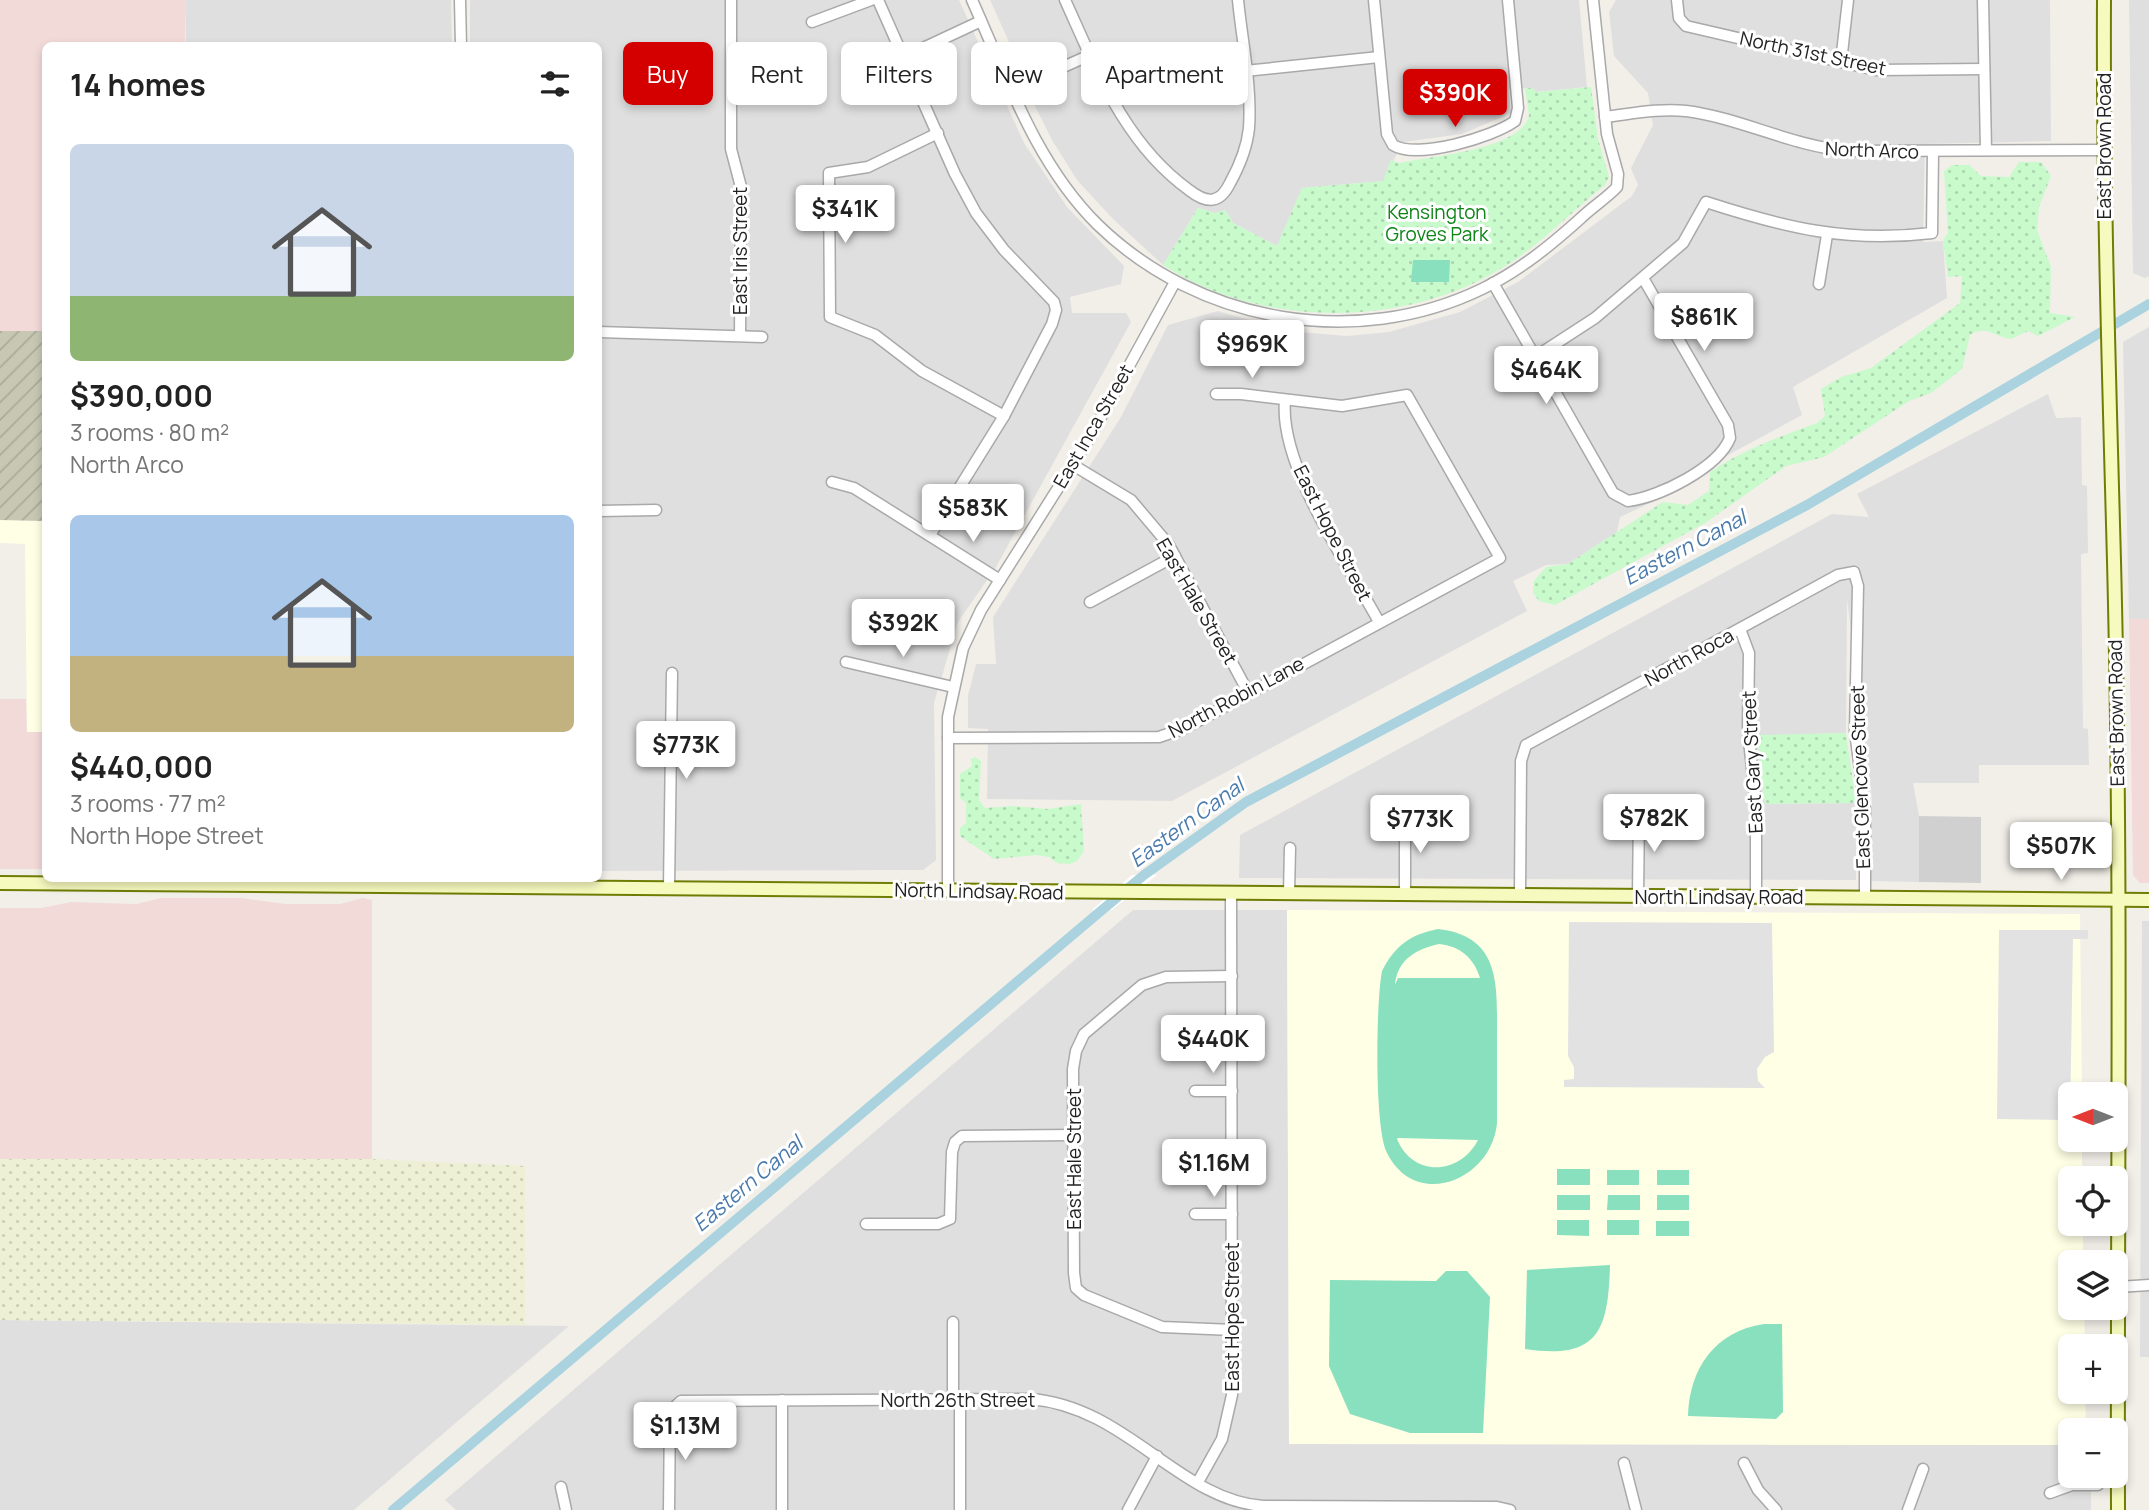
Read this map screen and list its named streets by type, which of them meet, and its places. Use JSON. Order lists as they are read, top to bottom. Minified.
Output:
{"streets":{"main road":["East Brown Road","North Lindsay Road"],"street":["North 31st Street","North Arco","East Iris Street","East Inca Street","East Hope Street","East Hale Street","North Roca","North Robin Lane","East Gary Street","East Glencove Street","North 26th Street"]},"crossings":[["East Brown Road","North Arco"],["East Brown Road","North Lindsay Road"],["East Inca Street","East Hale Street"],["East Inca Street","North Robin Lane"],["East Inca Street","North Lindsay Road"],["East Hope Street","East Hale Street"],["East Hope Street","North Robin Lane"],["East Hope Street","North Lindsay Road"],["East Hope Street","North 26th Street"],["East Hale Street","North Robin Lane"],["North Roca","East Gary Street"],["North Roca","East Glencove Street"],["North Roca","North Lindsay Road"],["East Gary Street","North Lindsay Road"],["East Glencove Street","North Lindsay Road"]],"water":["Eastern Canal"],"parks":["Kensington Groves Park"],"north":"left","page":{"chip":["Buy","Rent","Filters","New","Apartment"],"heading":"14 homes","price":["$390K","$341K","$861K","$969K","$464K","$583K","$392K","$773K","$782K","$773K","$507K","$440K","$1.16M","$1.13M"],"list":[{"name":"$390,000","note":"3 rooms · 80 m² · North Arco"},{"name":"$440,000","note":"3 rooms · 77 m² · North Hope Street"}],"map_buttons":["+","−"]}}
